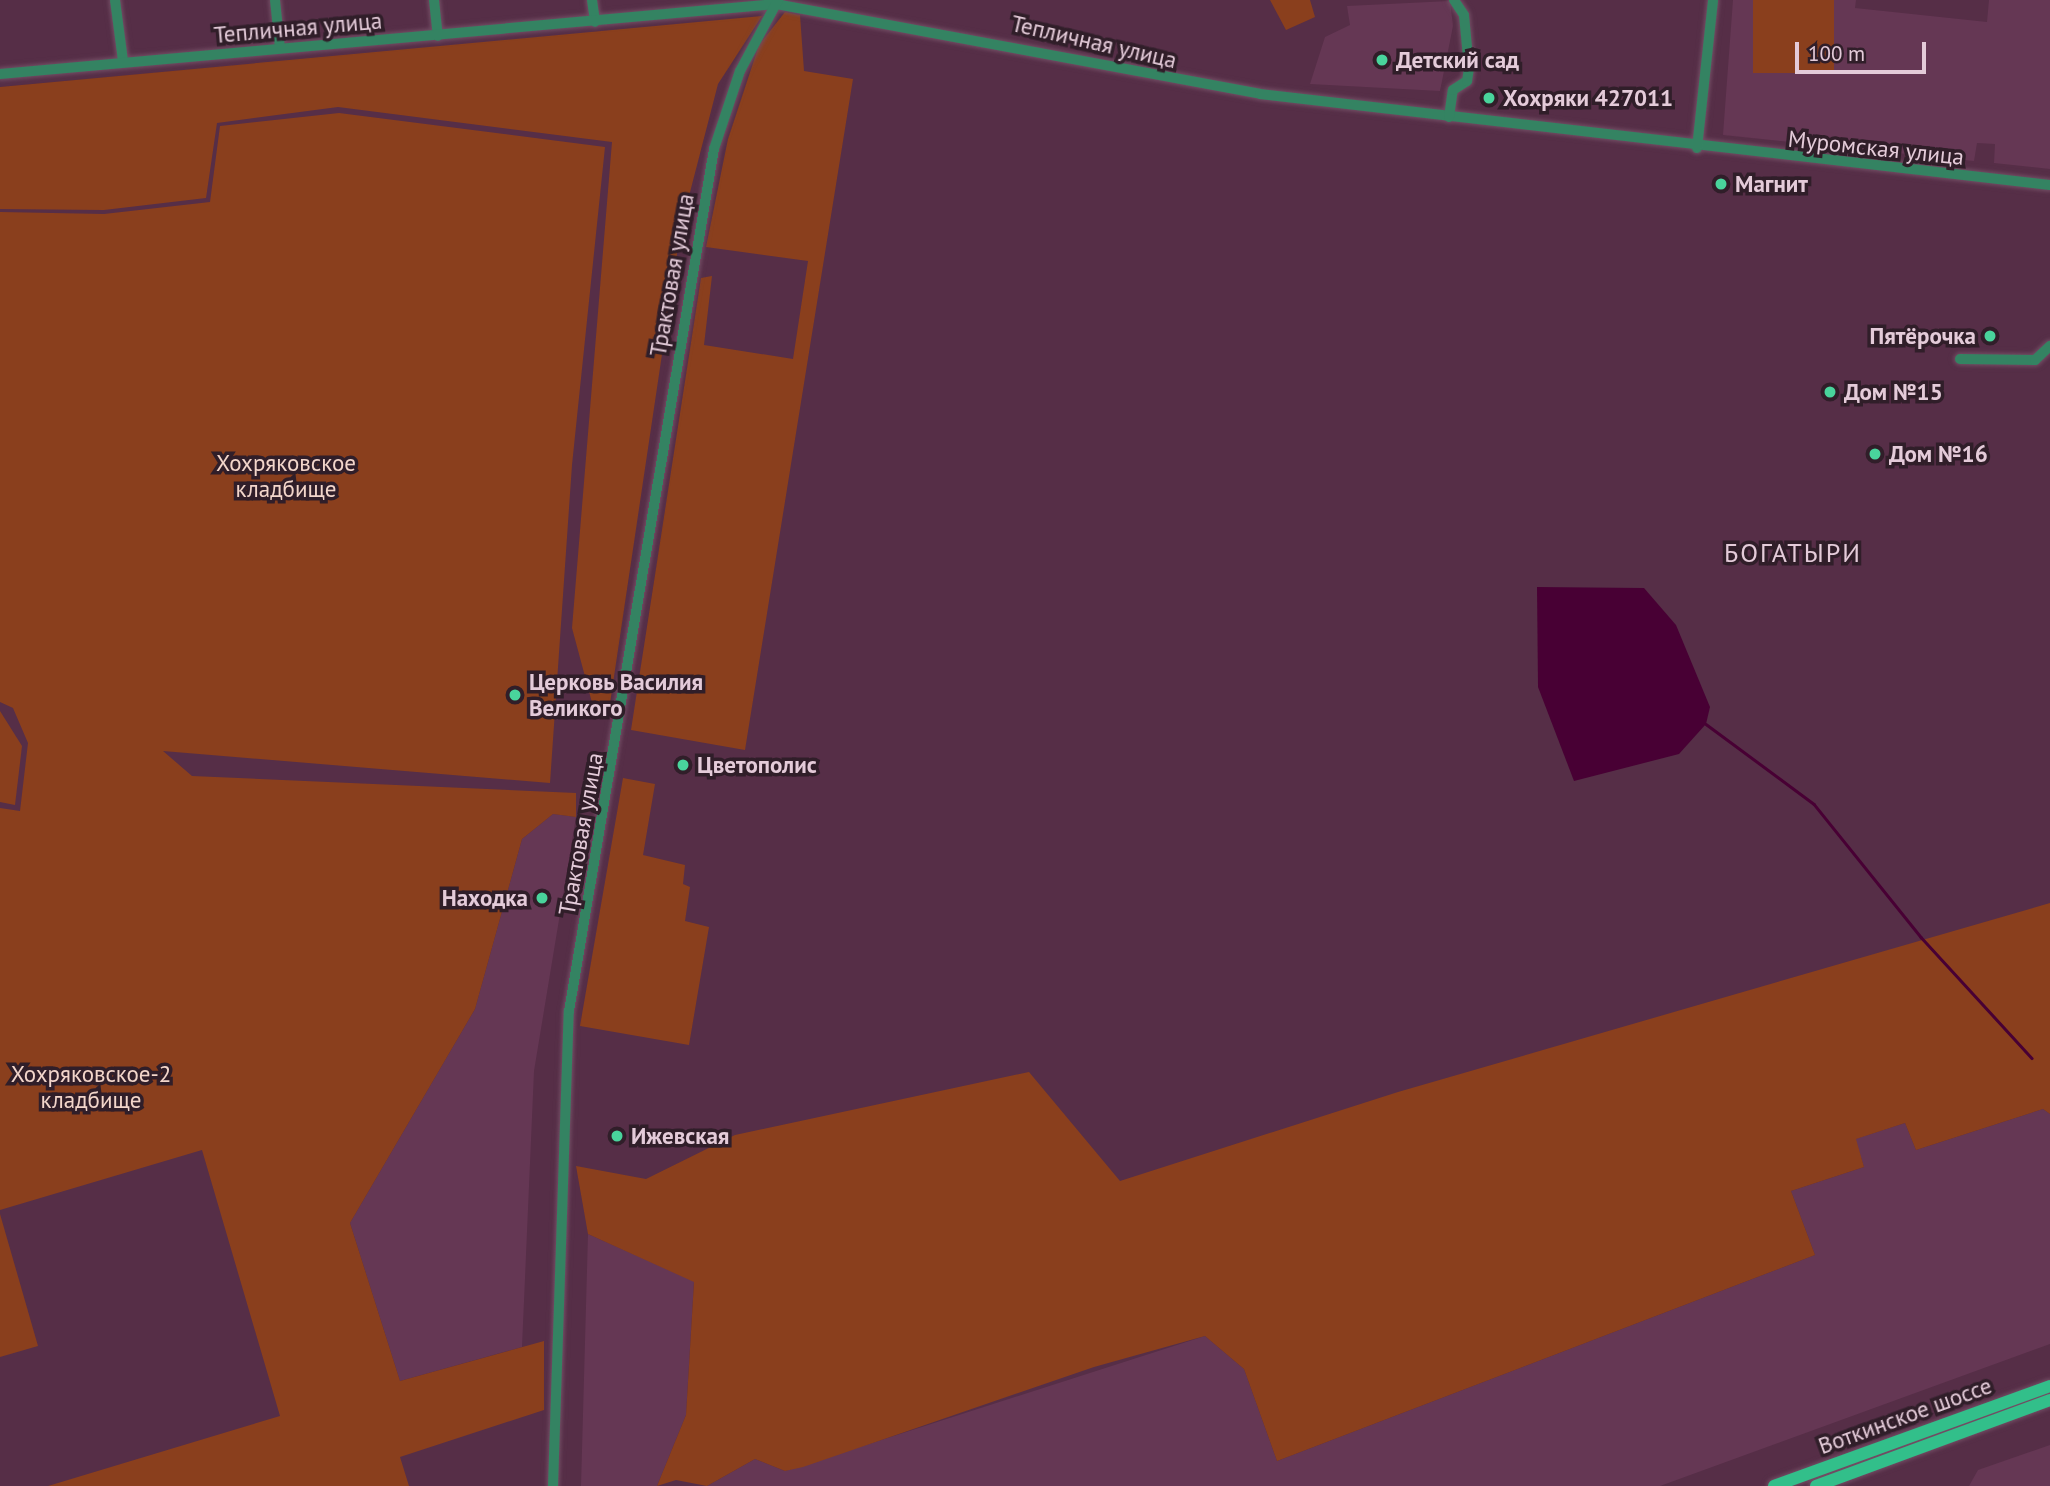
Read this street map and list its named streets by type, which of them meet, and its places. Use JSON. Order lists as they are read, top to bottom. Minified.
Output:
{"streets":{"main road":["Воткинское шоссе"],"street":["Тепличная улица","Муромская улица","Трактовая улица"]},"crossings":[["Тепличная улица","Муромская улица"],["Тепличная улица","Трактовая улица"]],"districts":["БОГАТЫРИ"],"parks":["Хохряковское кладбище","Хохряковское-2 кладбище"],"places":["Детский сад","Хохряки 427011","Магнит","Пятёрочка","Дом №15","Дом №16","Церковь Василия Великого","Цветополис","Находка","Ижевская"],"scale_bar":"100 m"}
